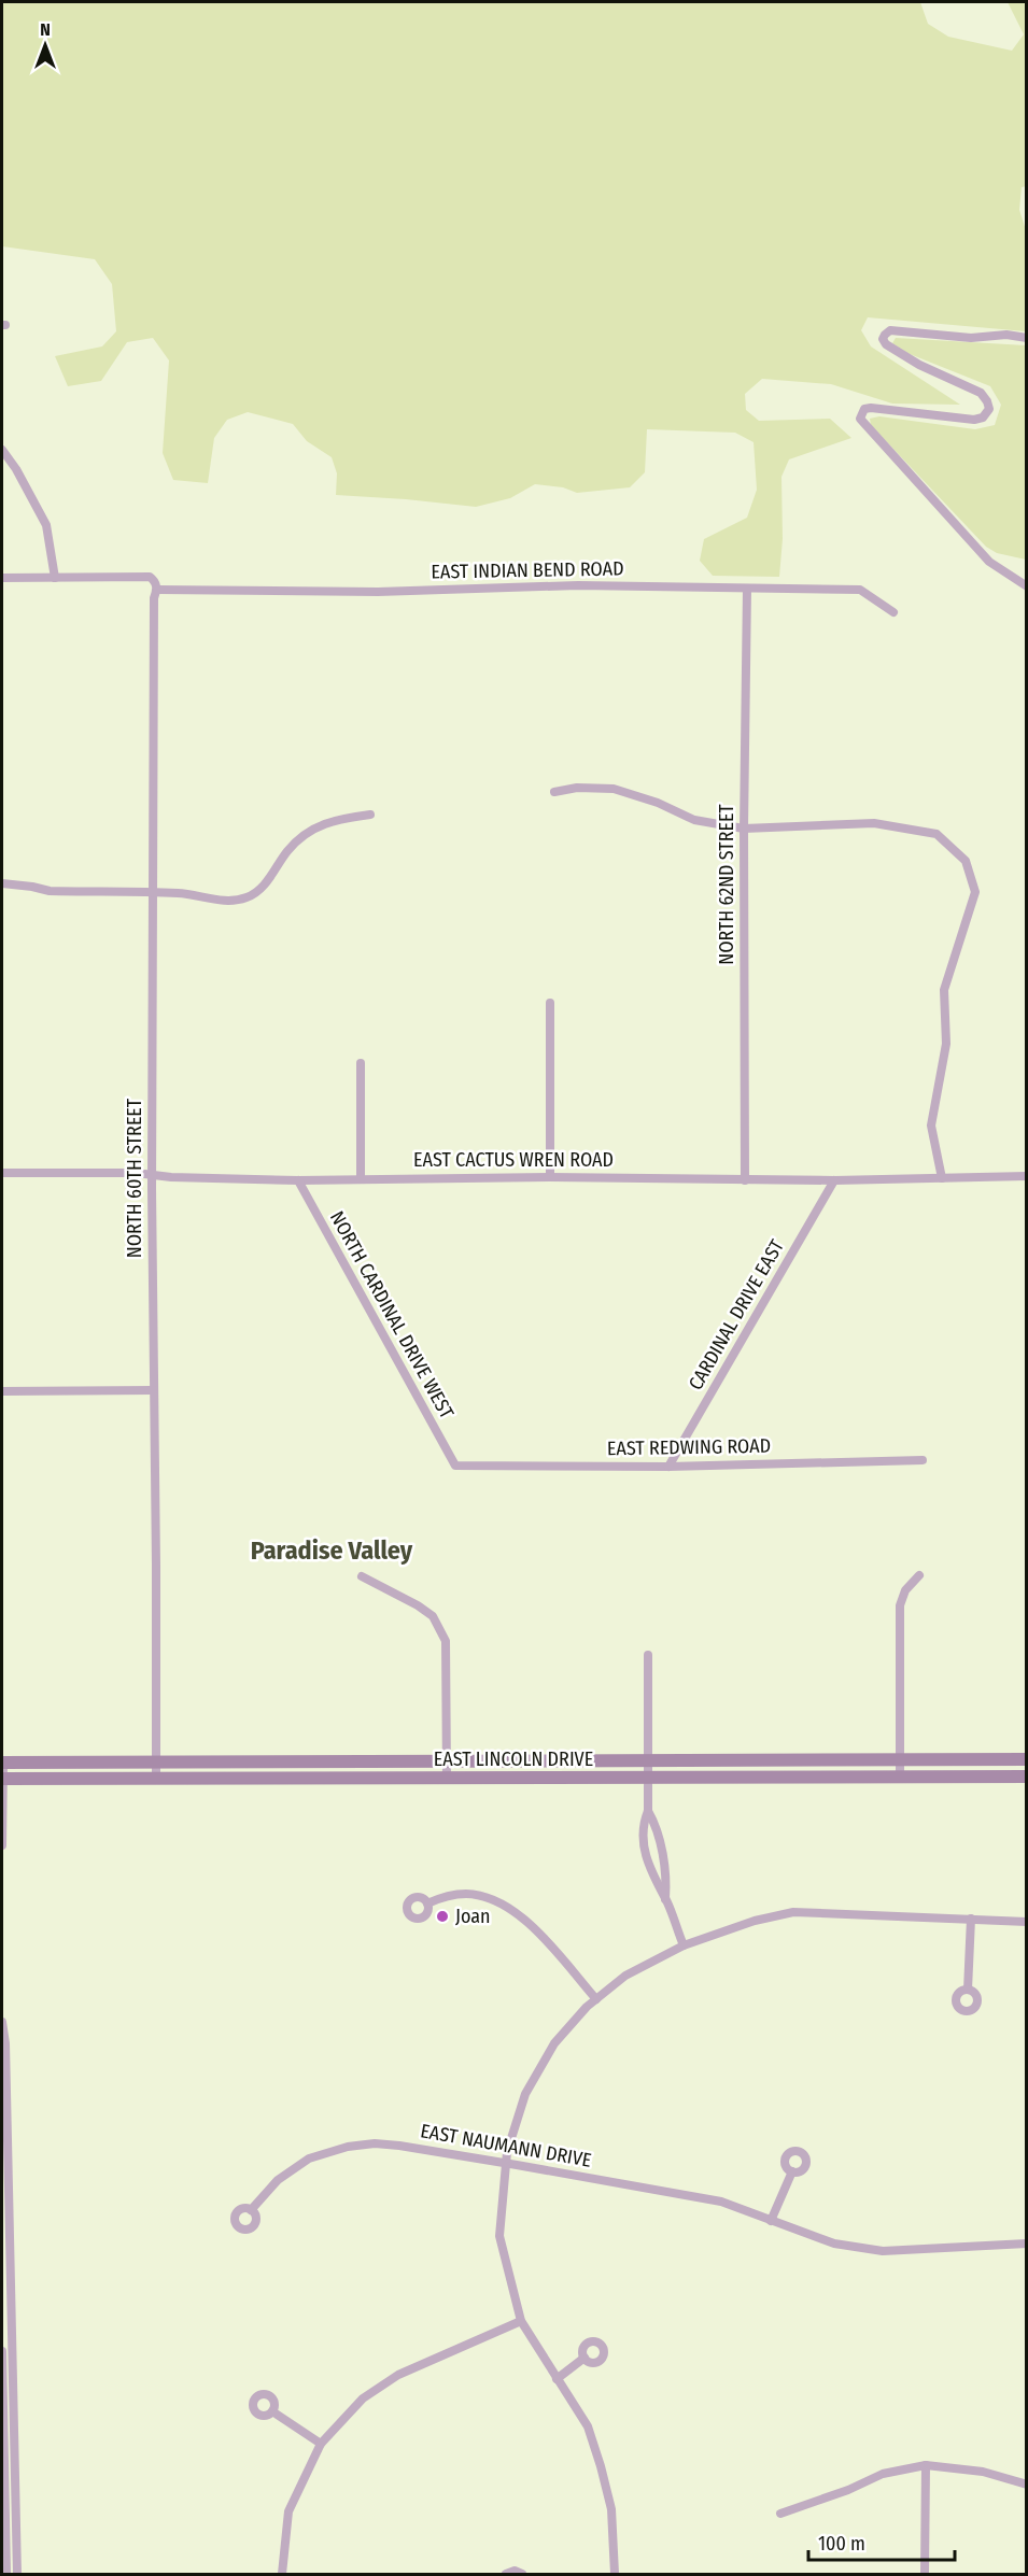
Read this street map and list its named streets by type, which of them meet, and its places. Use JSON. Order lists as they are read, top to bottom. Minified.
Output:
{"streets":{"main road":["EAST LINCOLN DRIVE"],"street":["EAST INDIAN BEND ROAD","NORTH 62ND STREET","EAST CACTUS WREN ROAD","NORTH 60TH STREET","NORTH CARDINAL DRIVE WEST","CARDINAL DRIVE EAST","EAST REDWING ROAD","EAST NAUMANN DRIVE"]},"crossings":[["EAST INDIAN BEND ROAD","NORTH 62ND STREET"],["EAST INDIAN BEND ROAD","NORTH 60TH STREET"],["NORTH 62ND STREET","EAST CACTUS WREN ROAD"],["EAST CACTUS WREN ROAD","NORTH 60TH STREET"],["EAST CACTUS WREN ROAD","NORTH CARDINAL DRIVE WEST"],["EAST CACTUS WREN ROAD","CARDINAL DRIVE EAST"],["NORTH 60TH STREET","EAST LINCOLN DRIVE"],["NORTH CARDINAL DRIVE WEST","EAST REDWING ROAD"],["CARDINAL DRIVE EAST","EAST REDWING ROAD"]],"districts":["Paradise Valley"],"places":["Joan"],"scale_bar":"100 m","north":"top"}
